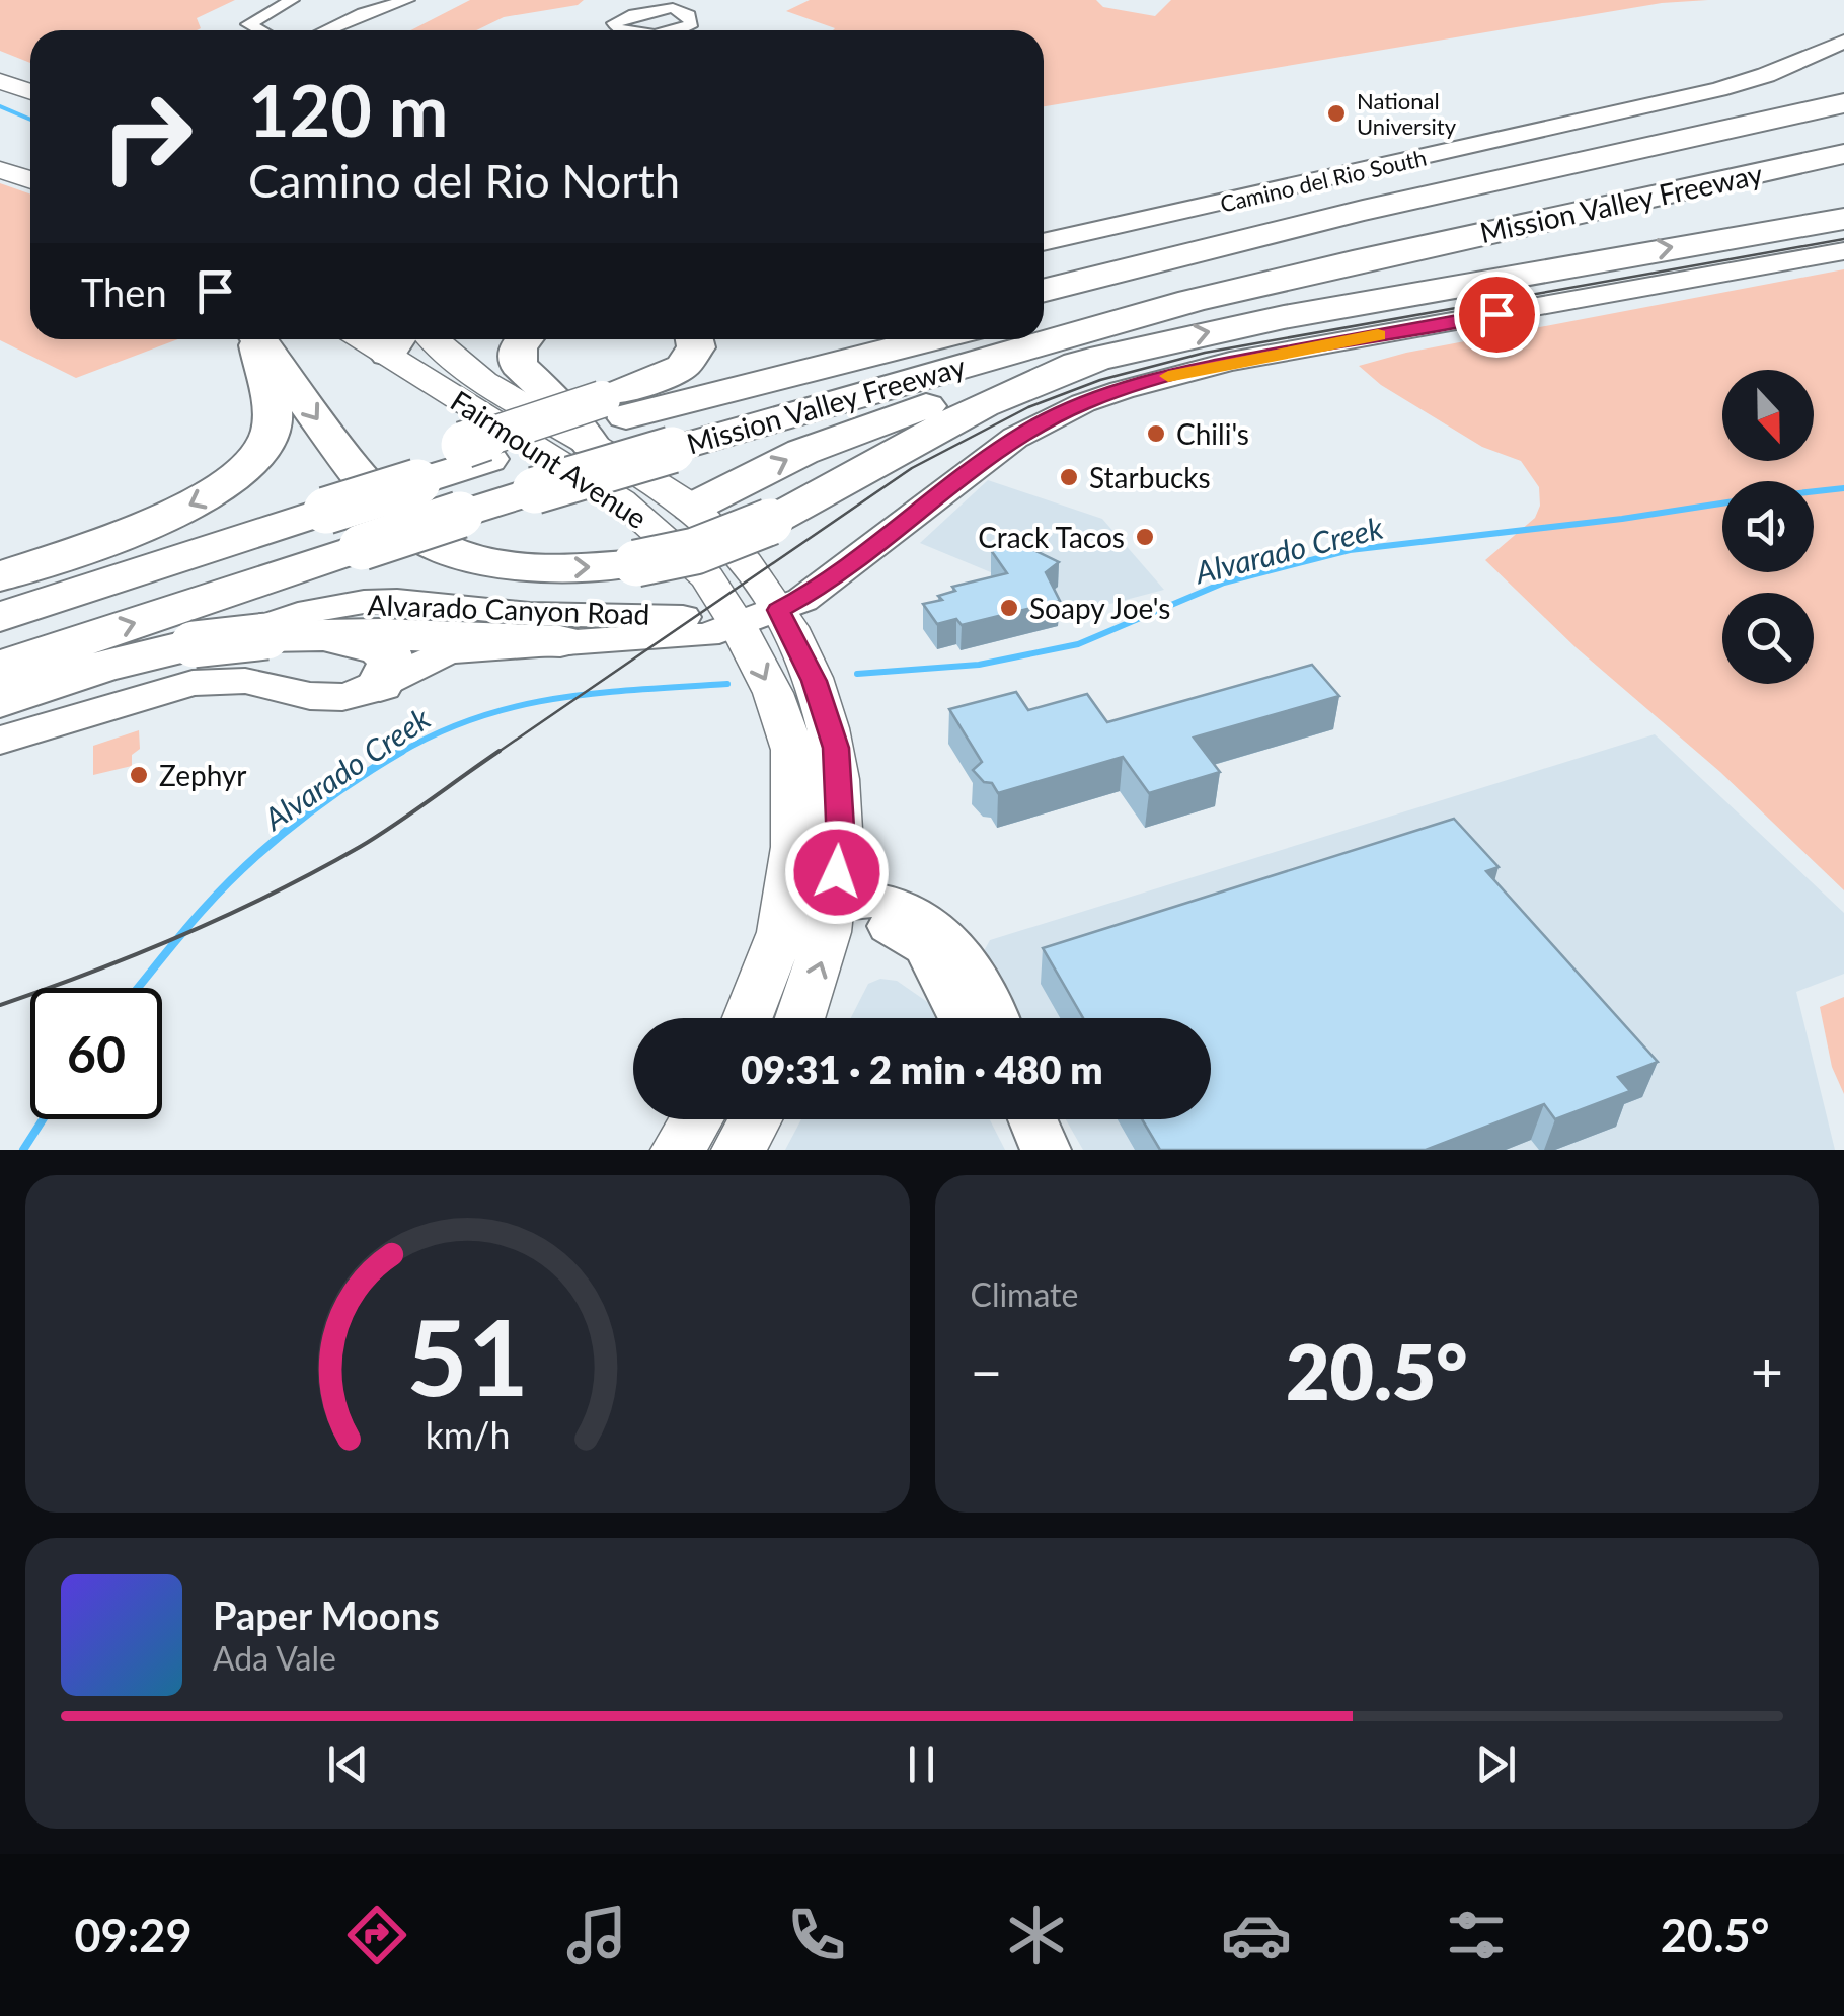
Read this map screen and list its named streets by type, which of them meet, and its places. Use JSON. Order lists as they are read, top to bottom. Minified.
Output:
{"streets":{"highway":["Mission Valley Freeway"],"main road":["Fairmount Avenue"],"street":["Camino del Rio South","Alvarado Canyon Road"]},"crossings":[["Fairmount Avenue","Alvarado Canyon Road"]],"water":["Alvarado Creek"],"places":["National University","Chili's","Starbucks","Crack Tacos","Soapy Joe's","Zephyr"],"north":"bottom","page":{"turn":["120 m","Camino del Rio North"],"then":"Then","limit":"60","trip":"09:31 · 2 min · 480 m","tile":"Climate","heat":["−","20.5°","+"],"song":["Paper Moons","Ada Vale"],"tabs":["09:29","20.5°"],"gauge":["51","km/h"]}}
